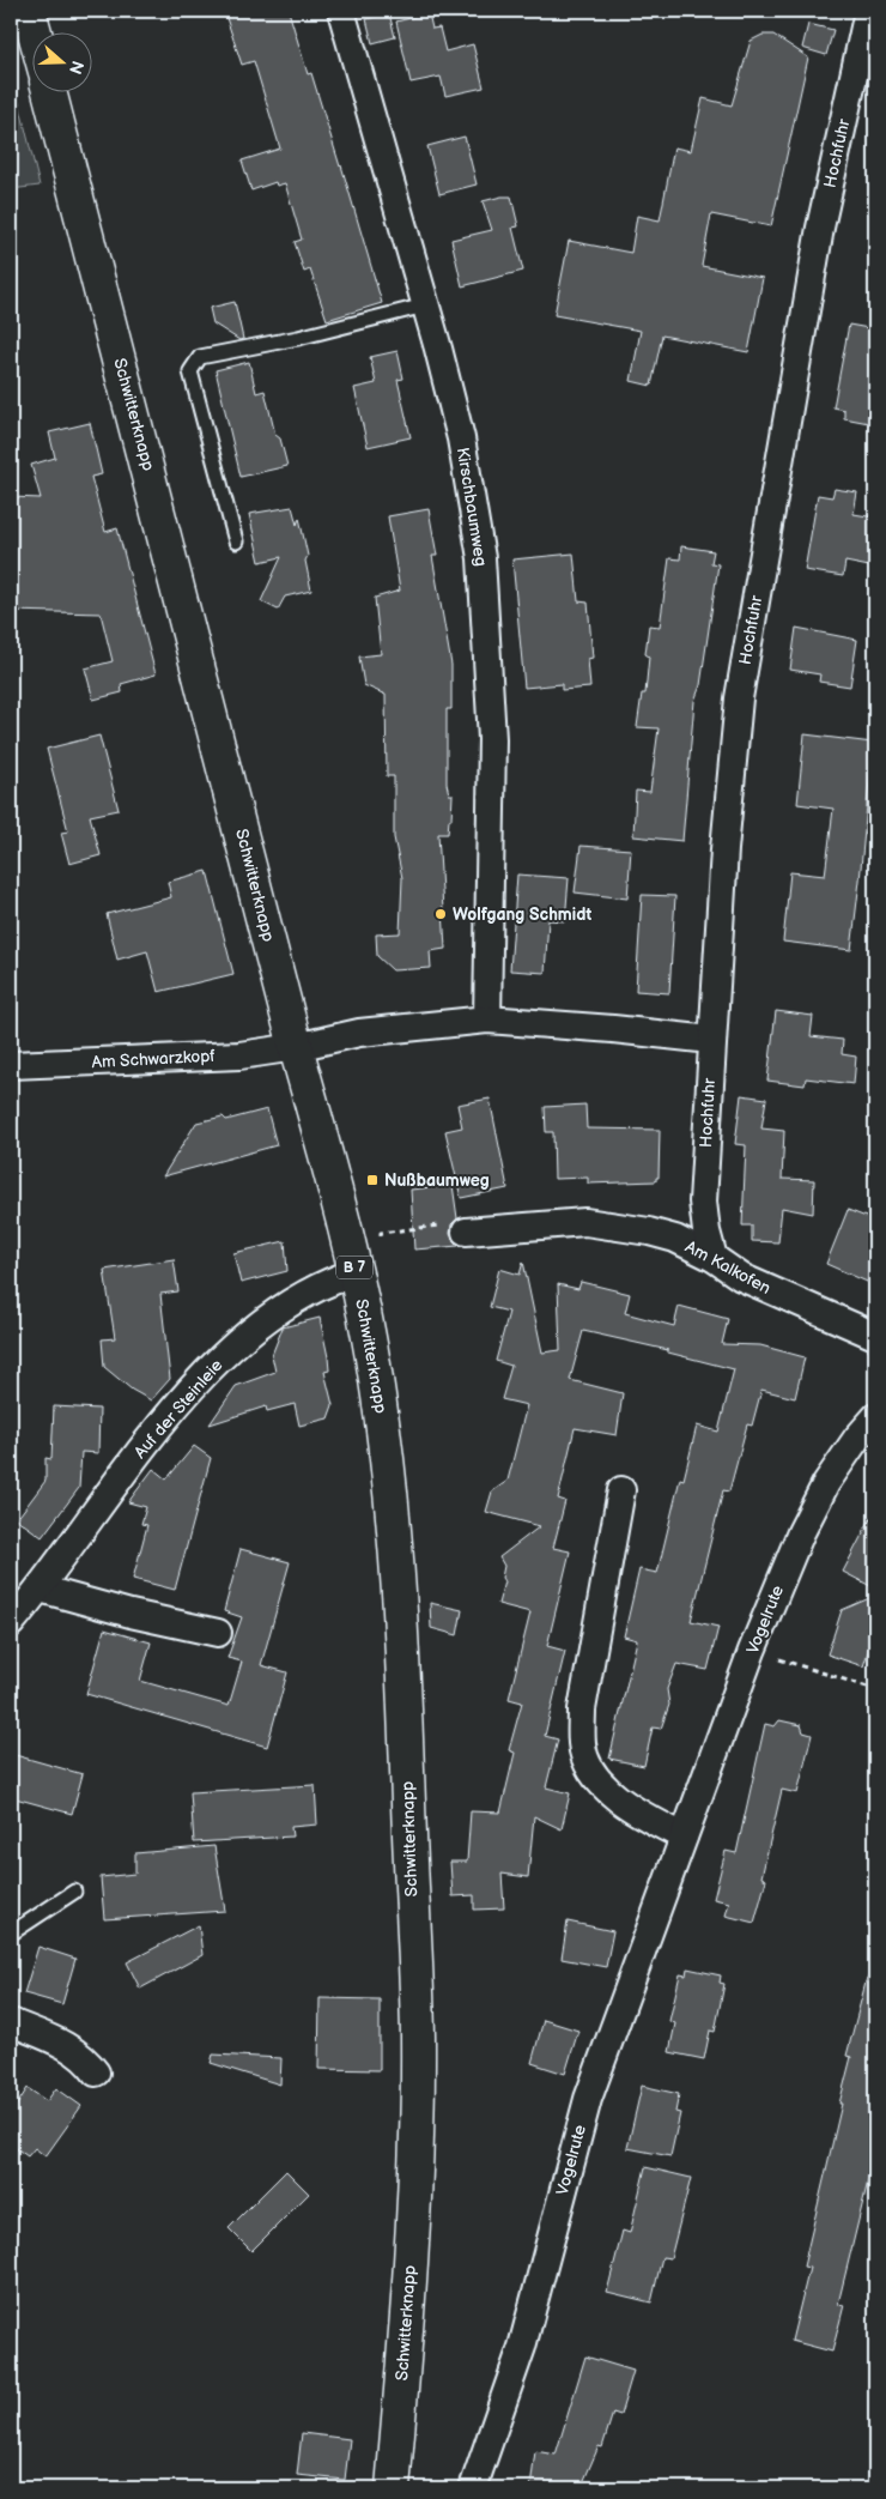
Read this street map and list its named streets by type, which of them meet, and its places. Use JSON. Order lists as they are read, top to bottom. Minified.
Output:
{"streets":{"main road":["Schwitterknapp","B 7"],"street":["Hochfuhr","Kirschbaumweg","Am Schwarzkopf","Am Kalkofen","Auf der Steinleie","Vogelrute"]},"crossings":[["Hochfuhr","Am Kalkofen"],["Schwitterknapp","Am Schwarzkopf"],["Schwitterknapp","Auf der Steinleie"]],"places":{"other":["Wolfgang Schmidt"],"transit":["Nußbaumweg"]},"north":"right"}
